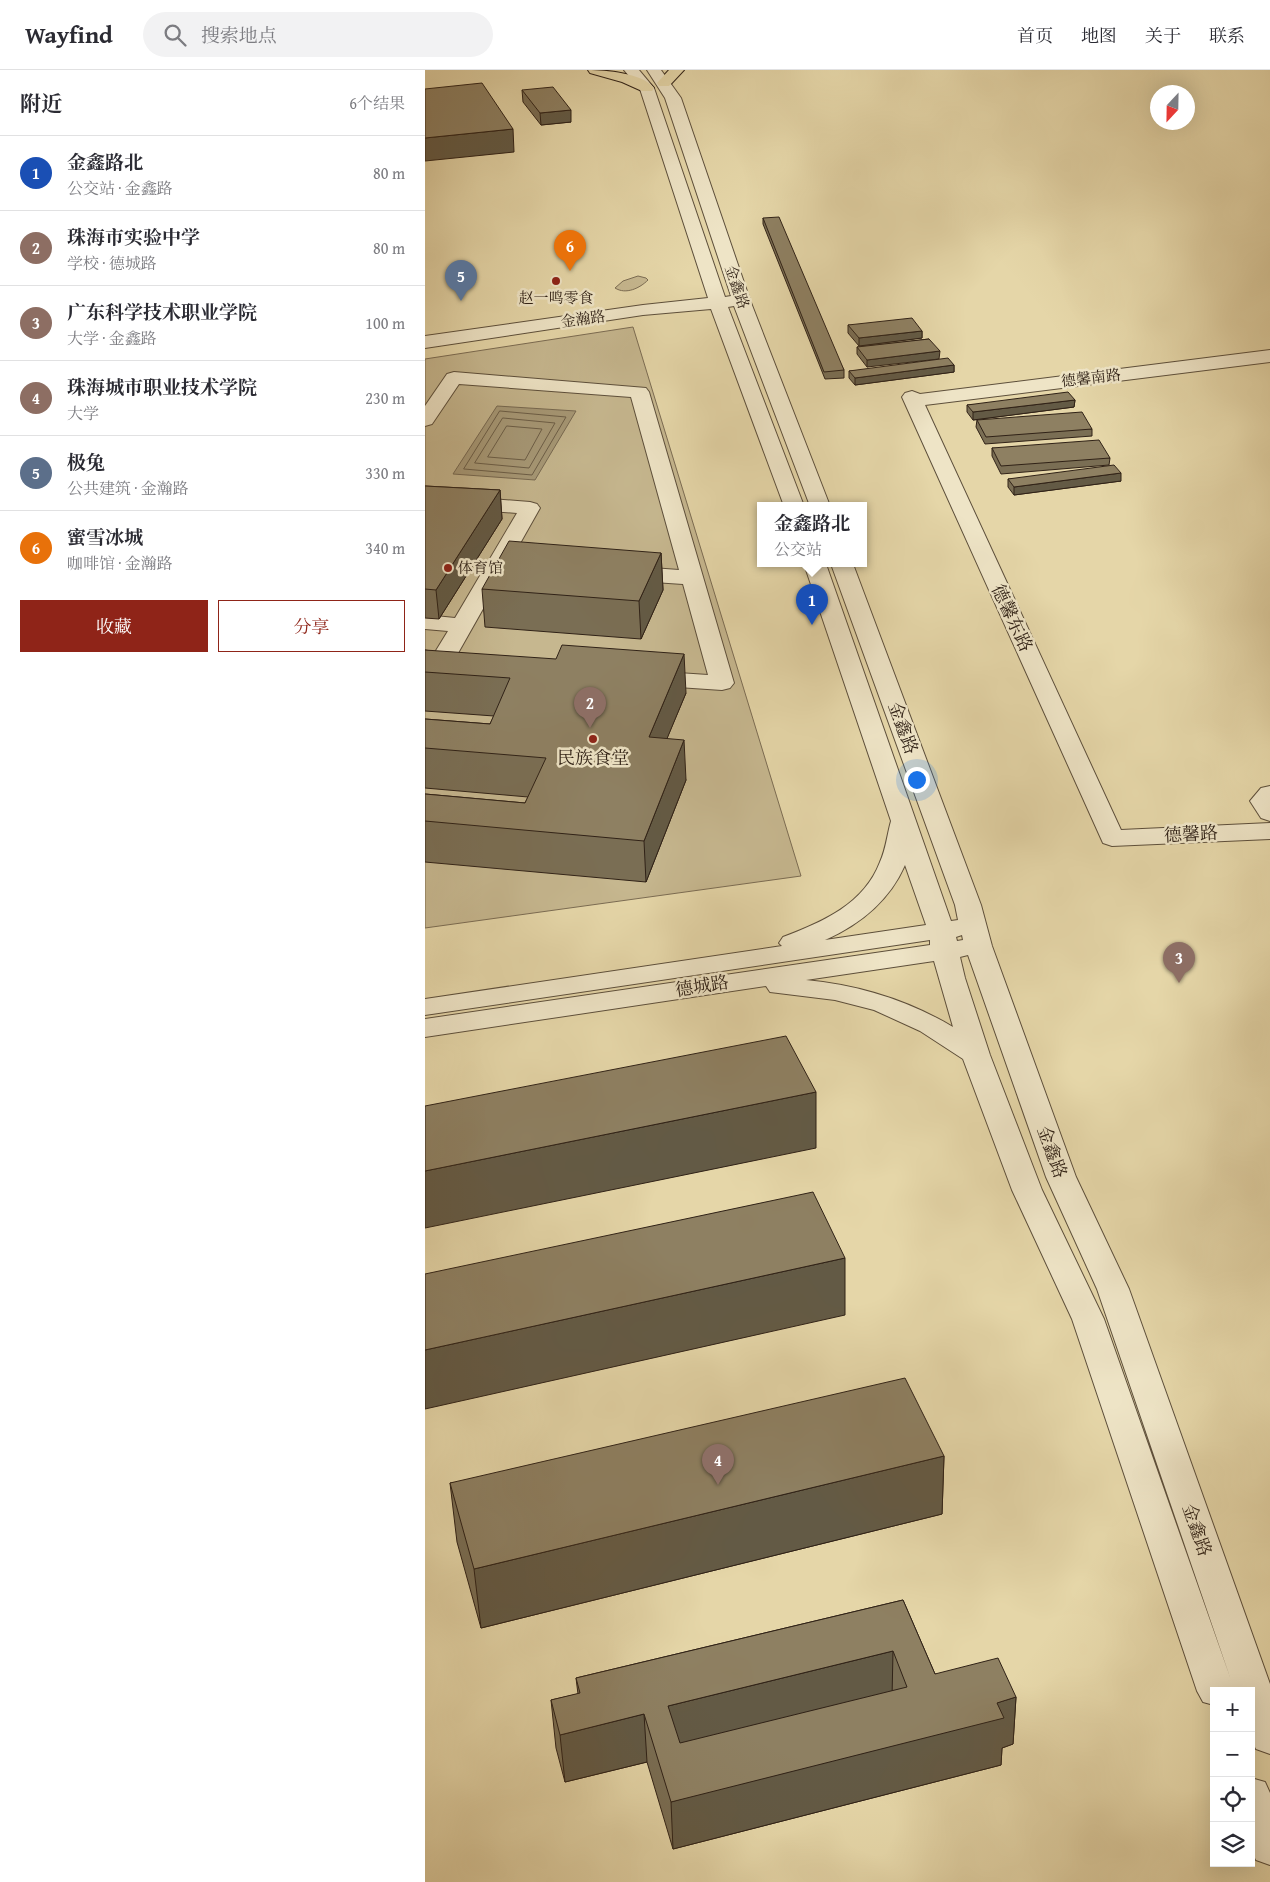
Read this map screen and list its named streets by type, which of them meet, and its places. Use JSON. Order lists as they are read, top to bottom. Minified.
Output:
{"streets":{"street":["金鑫路","金瀚路","德馨南路","德馨东路","德馨路","德城路"]},"crossings":[["金鑫路","金瀚路"],["金鑫路","德城路"],["德馨南路","德馨东路"],["德馨东路","德馨路"]],"places":["赵一鸣零食","体育馆","民族食堂"],"north":"bottom","page":{"header":"Wayfind","search":"搜索地点","nav":["首页","地图","关于","联系"],"heading":["附近","6个结果"],"list":[{"mark":"1","name":"金鑫路北","note":"公交站 · 金鑫路","value":"80 m"},{"mark":"2","name":"珠海市实验中学","note":"学校 · 德城路","value":"80 m"},{"mark":"3","name":"广东科学技术职业学院","note":"大学 · 金鑫路","value":"100 m"},{"mark":"4","name":"珠海城市职业技术学院","note":"大学","value":"230 m"},{"mark":"5","name":"极兔","note":"公共建筑 · 金瀚路","value":"330 m"},{"mark":"6","name":"蜜雪冰城","note":"咖啡馆 · 金瀚路","value":"340 m"}],"pins":["6","5","1","2","3","4"],"popup":["金鑫路北","公交站"],"buttons":["收藏","分享"],"map_buttons":["+","−"]}}
